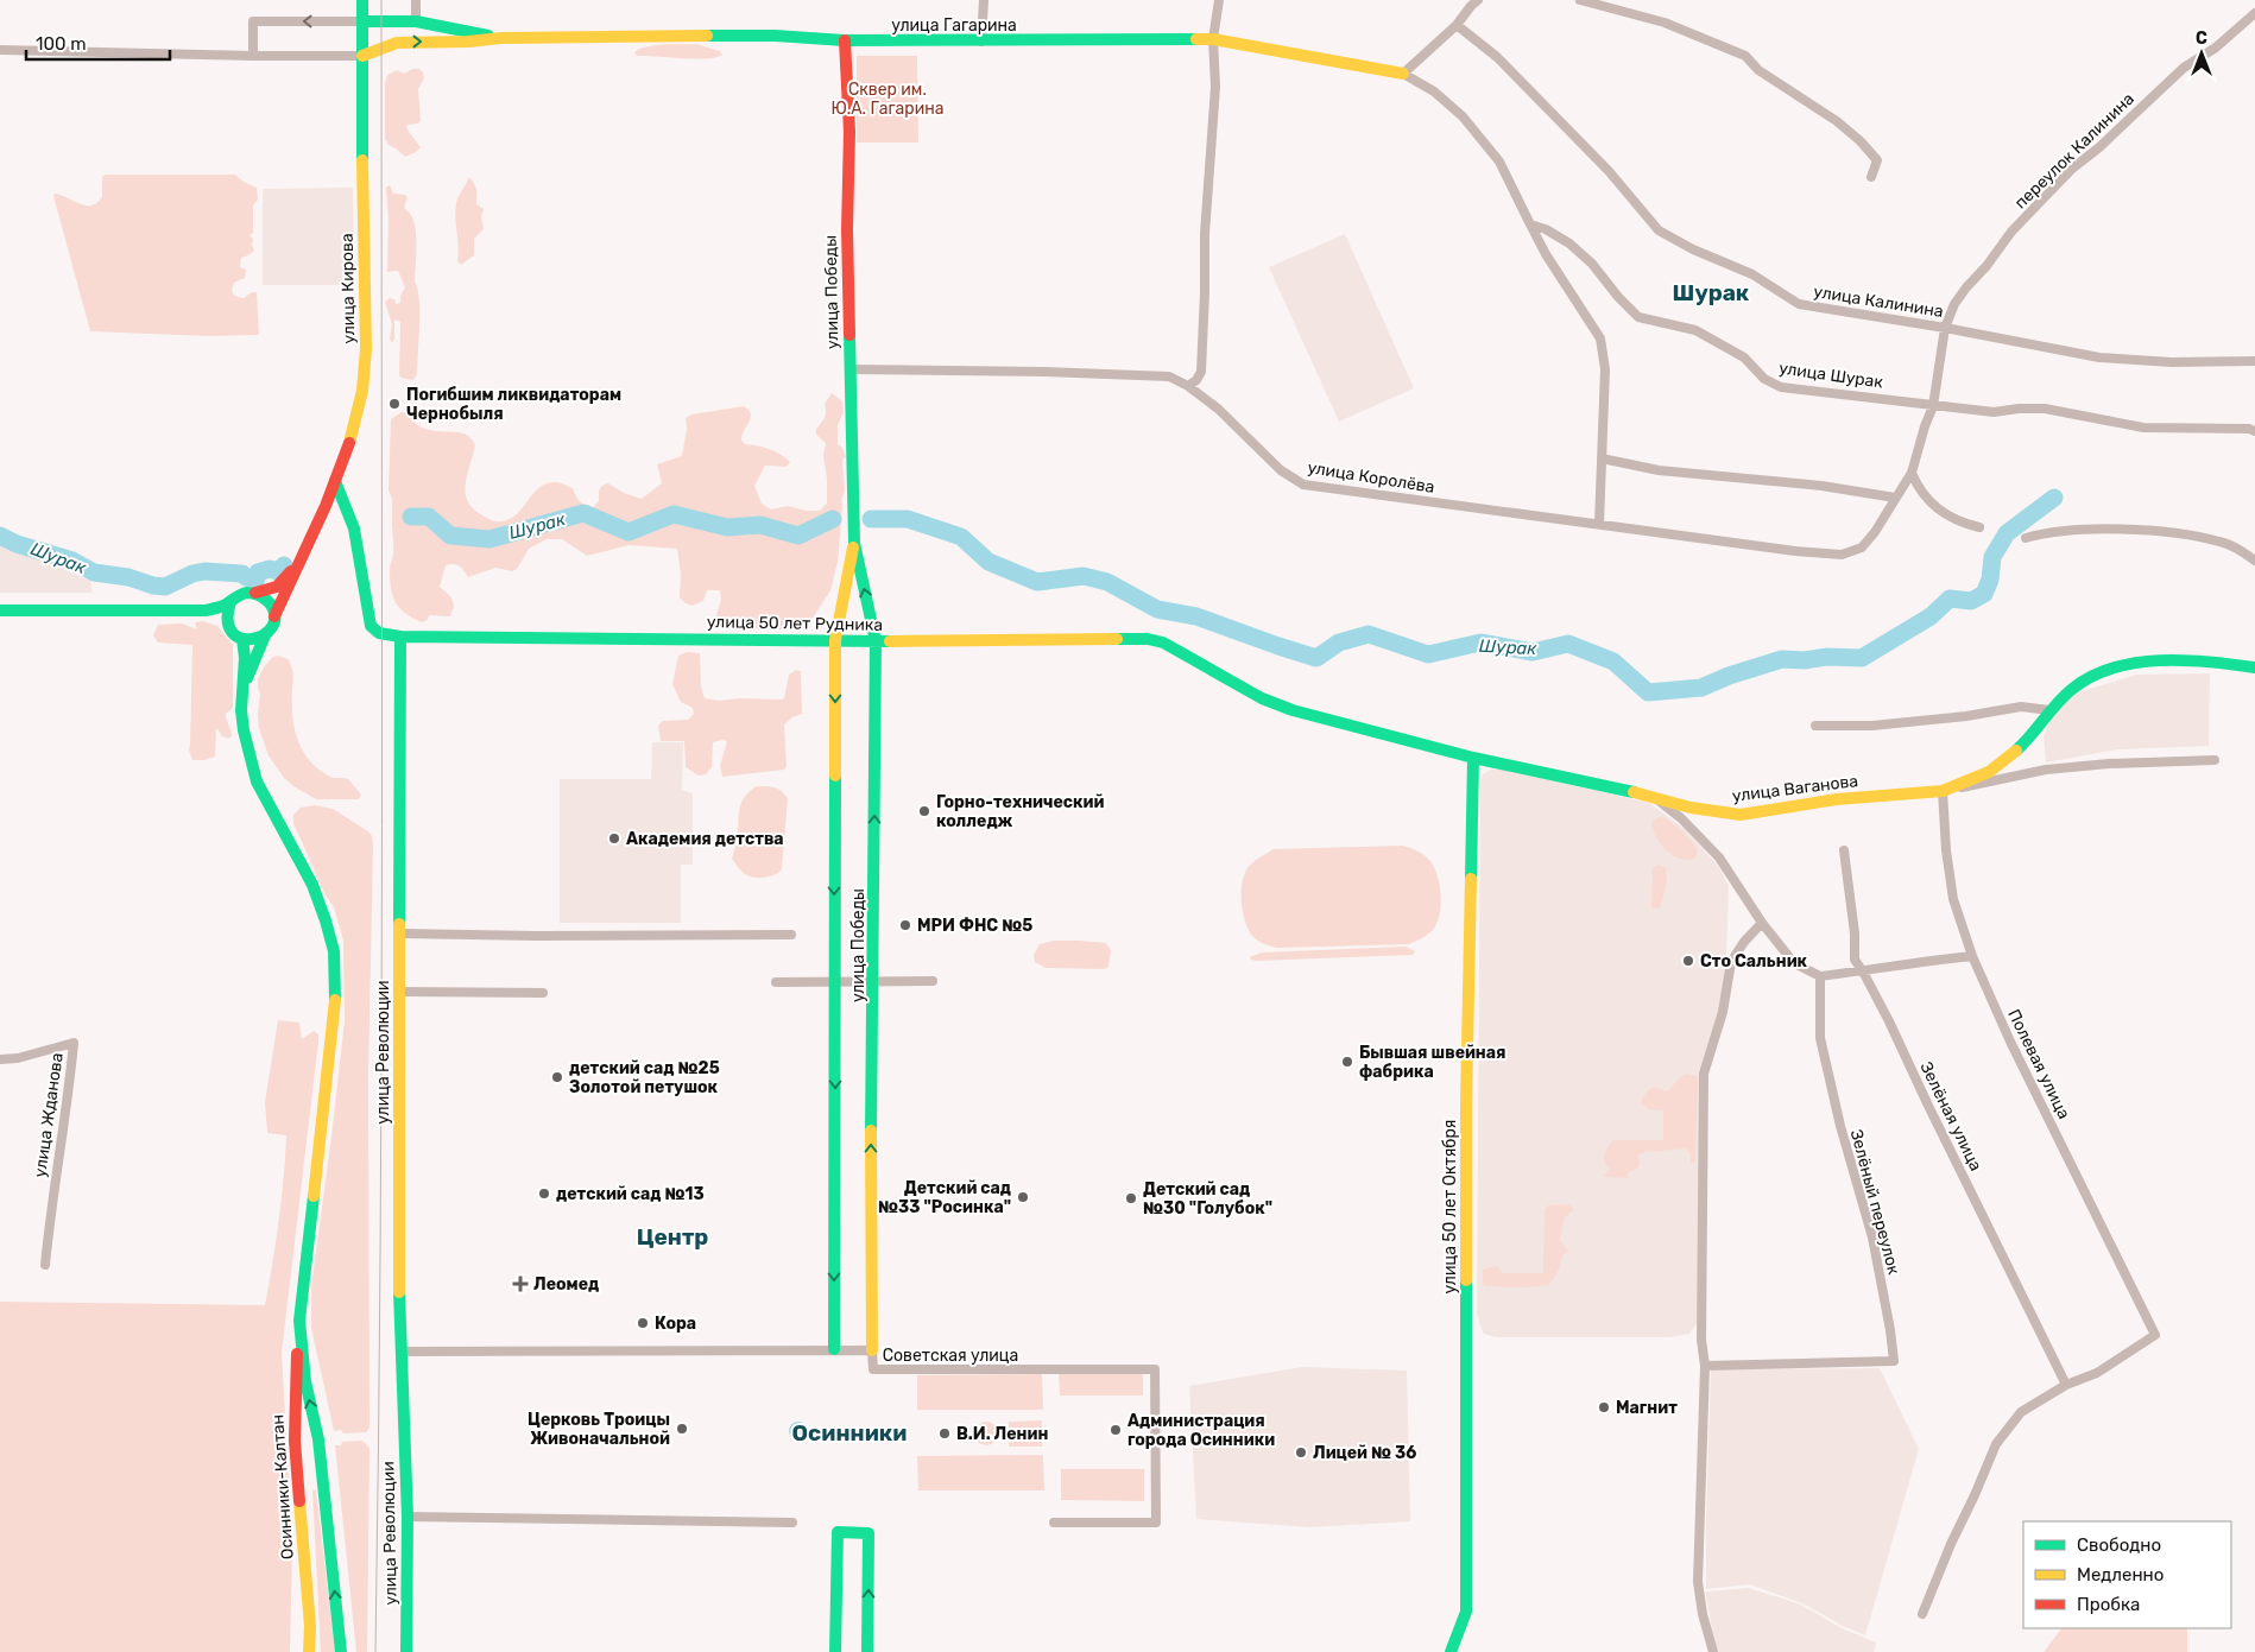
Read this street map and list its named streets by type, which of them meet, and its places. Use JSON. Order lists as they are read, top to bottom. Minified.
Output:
{"streets":{"street":["улица Гагарина","переулок Калинина","улица Кирова","улица Победы","улица Калинина","улица Шурак","улица Королёва","улица 50 лет Рудника","улица Ваганова","улица Революции","Полевая улица","улица Жданова","Зелёная улица","Зелёный переулок","улица 50 лет Октября","Советская улица","Осинники-Калтан"]},"crossings":[["улица Гагарина","улица Кирова"],["улица Гагарина","улица Победы"],["переулок Калинина","улица Калинина"],["переулок Калинина","улица Шурак"],["улица Победы","улица Королёва"],["улица Победы","улица 50 лет Рудника"],["улица Победы","Советская улица"],["улица 50 лет Рудника","улица Ваганова"],["улица 50 лет Рудника","улица Революции"],["улица 50 лет Рудника","улица 50 лет Октября"],["улица Ваганова","Полевая улица"],["улица Ваганова","улица 50 лет Октября"],["улица Революции","Советская улица"],["Полевая улица","Зелёная улица"]],"districts":["Шурак","Центр","Осинники"],"water":["Шурак"],"parks":["Сквер им. Ю.А. Гагарина"],"places":{"other":["Погибшим ликвидаторам Чернобыля","Горно-технический колледж","Академия детства","МРИ ФНС №5","Сто Сальник","Бывшая швейная фабрика","детский сад №25 Золотой петушок","детский сад №13","Детский сад №33 \"Росинка\"","Детский сад №30 \"Голубок\"","Кора","Магнит","Церковь Троицы Живоначальной","Администрация города Осинники","В.И. Ленин","Лицей № 36"],"health":["Леомед"]},"legend":["Свободно","Медленно","Пробка"],"scale_bar":"100 m","north":"top"}
